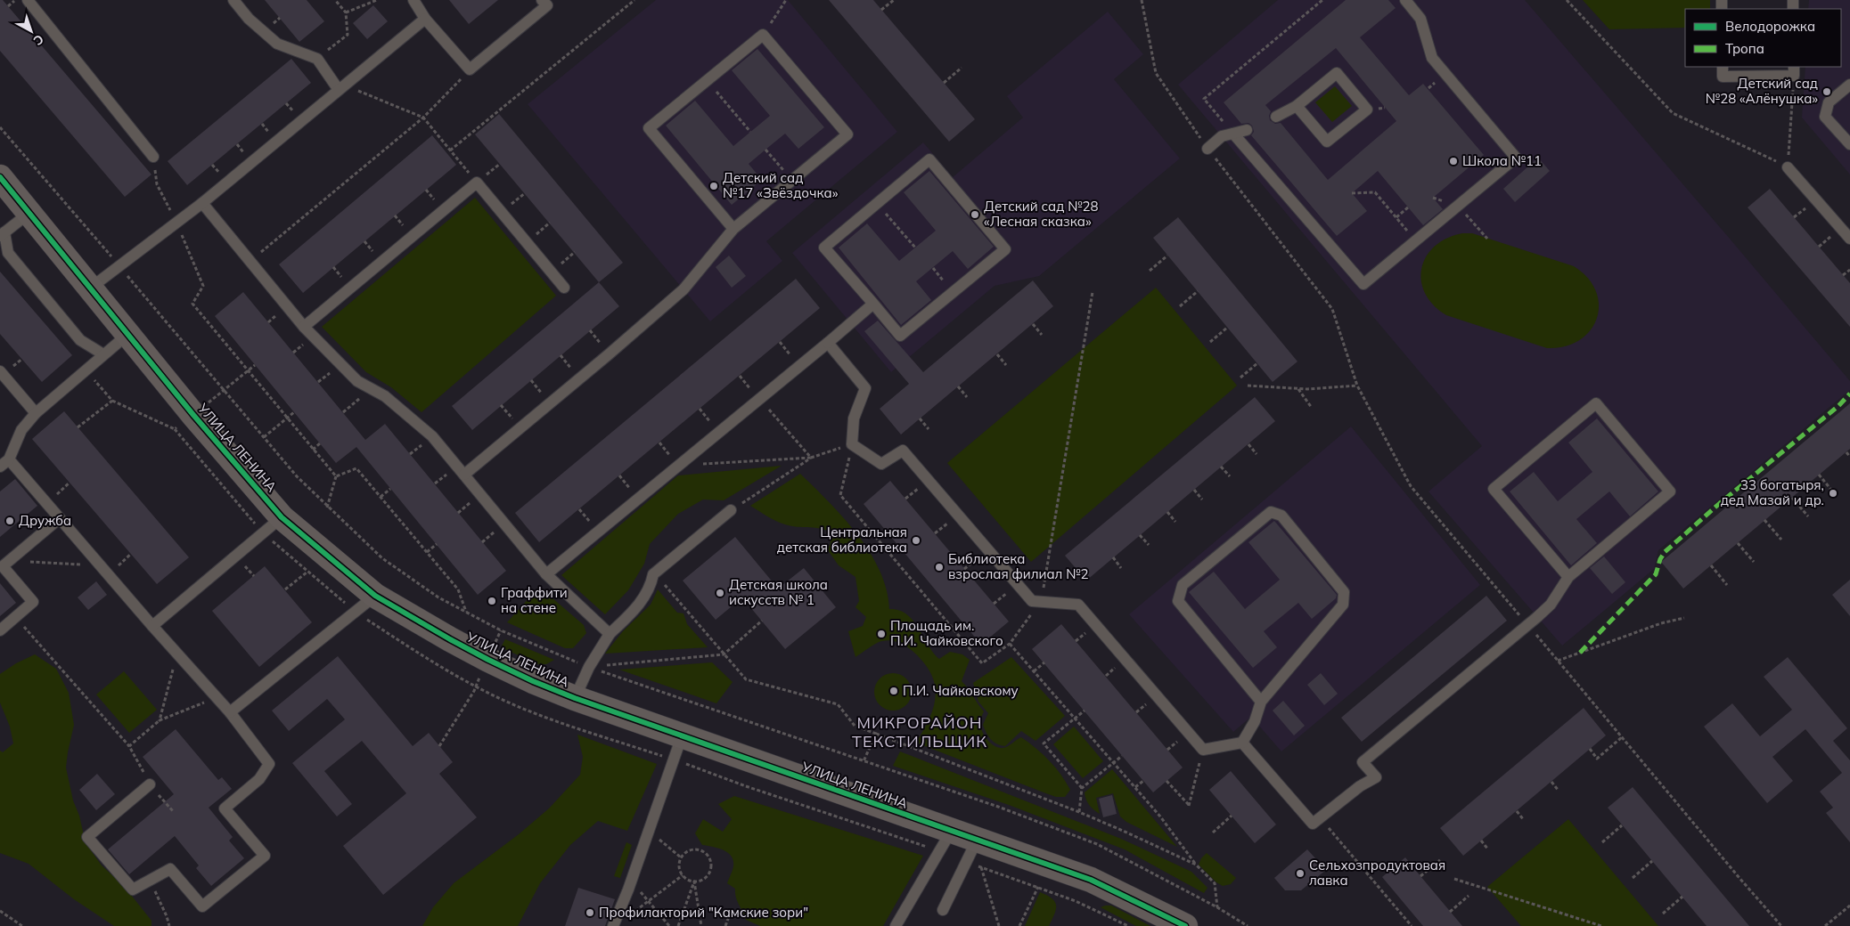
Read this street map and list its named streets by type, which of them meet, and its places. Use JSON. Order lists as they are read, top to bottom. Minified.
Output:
{"streets":{"street":["УЛИЦА ЛЕНИНА"]},"districts":["МИКРОРАЙОН ТЕКСТИЛЬЩИК"],"places":["Детский сад №28 «Алёнушка»","Школа №11","Детский сад №17 «Звёздочка»","Детский сад №28 «Лесная сказка»","33 богатыря, дед Мазай и др.","Дружба","Центральная детская библиотека","Библиотека взрослая филиал №2","Детская школа искусств № 1","Граффити на стене","Площадь им. П.И. Чайковского","П.И. Чайковскому","Сельхозпродуктовая лавка","Профилакторий \"Камские зори\""],"legend":["Велодорожка","Тропа"],"north":"bottom right"}
